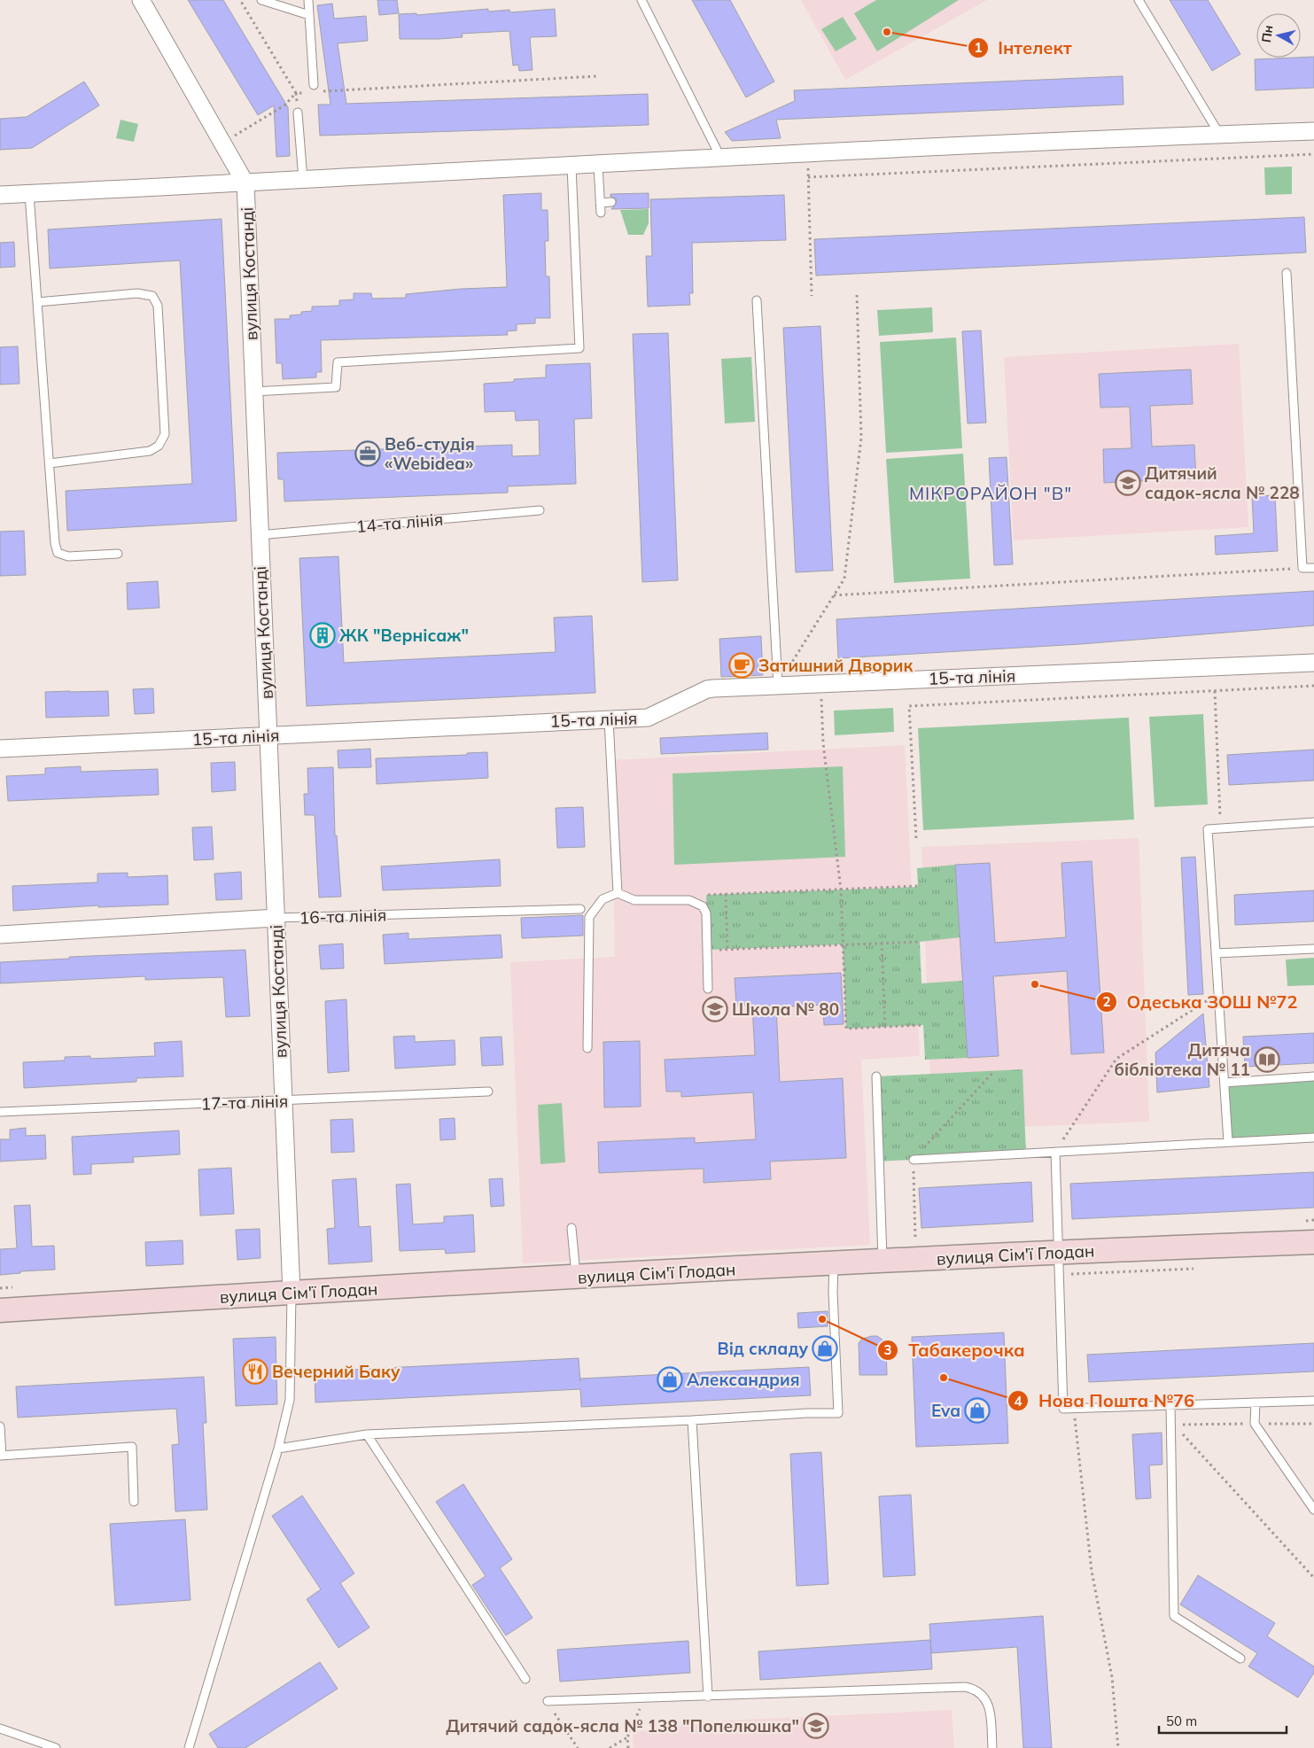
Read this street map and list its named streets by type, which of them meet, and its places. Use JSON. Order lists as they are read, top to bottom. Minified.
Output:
{"streets":{"street":["вулиця Костанді","15-та лінія","16-та лінія","вулиця Сім'ї Глодан"],"lane":["14-та лінія","17-та лінія"]},"crossings":[["вулиця Костанді","14-та лінія"],["вулиця Костанді","15-та лінія"],["вулиця Костанді","16-та лінія"],["вулиця Костанді","17-та лінія"],["вулиця Костанді","вулиця Сім'ї Глодан"]],"districts":["МІКРОРАЙОН \"В\""],"places":{"other":["Інтелект","Одеська ЗОШ №72","Табакерочка","Нова Пошта №76"],"office":["Веб-студія «Webidea»"],"school or university":["Дитячий садок-ясла № 228","Школа № 80","Дитячий садок-ясла № 138 \"Попелюшка\""],"building":["ЖК \"Вернісаж\""],"cafe":["Затишний Дворик"],"library":["Дитяча бібліотека № 11"],"shop":["Від складу","Александрия","Eva"],"restaurant":["Вечерний Баку"]},"scale_bar":"50 m","north":"left"}
